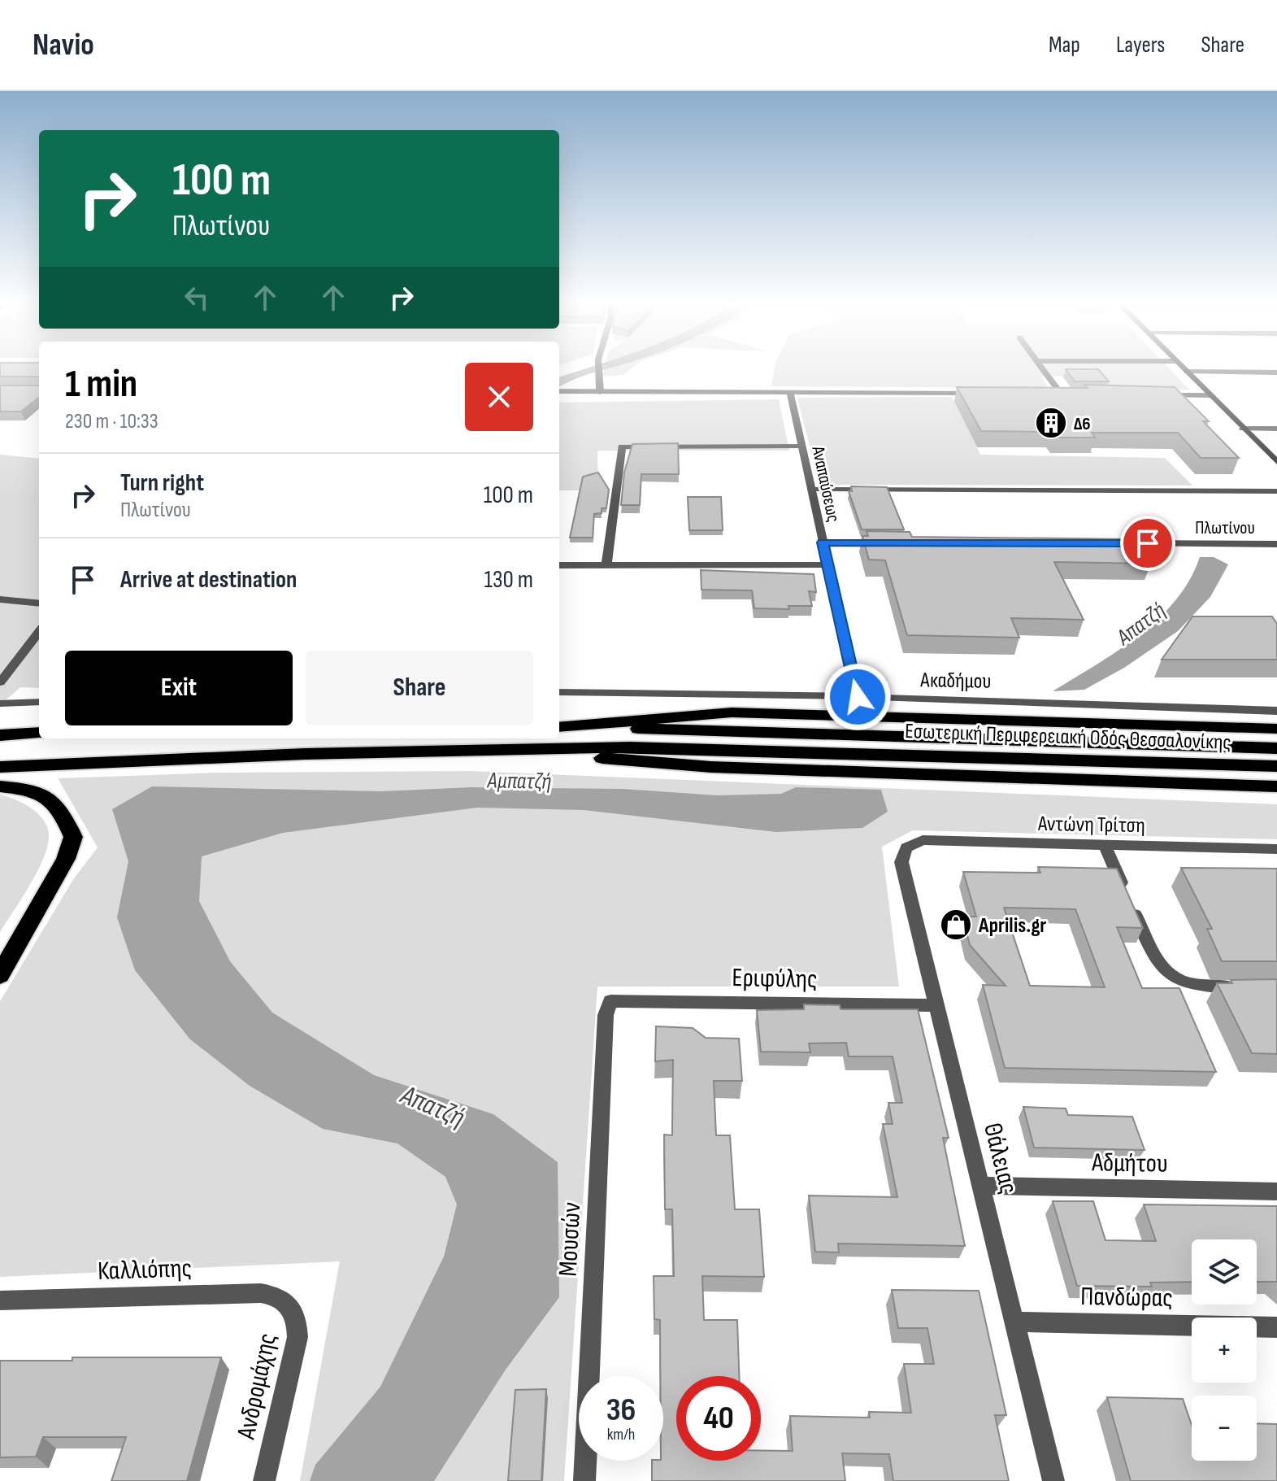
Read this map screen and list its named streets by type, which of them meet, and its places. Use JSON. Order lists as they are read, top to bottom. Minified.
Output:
{"streets":{"highway":["Εσωτερική Περιφερειακή Οδός Θεσσαλονίκης"],"street":["Αναπαύσεως","Πλωτίνου","Ακαδήμου","Αντώνη Τρίτση","Εριφύλης","Θάλειας","Αδμήτου","Μουσών","Καλλιόπης","Πανδώρας","Ανδρομάχης"]},"crossings":[["Αναπαύσεως","Ακαδήμου"],["Αντώνη Τρίτση","Θάλειας"],["Εριφύλης","Θάλειας"],["Εριφύλης","Μουσών"],["Θάλειας","Αδμήτου"],["Θάλειας","Πανδώρας"],["Καλλιόπης","Ανδρομάχης"]],"water":["Απατζή","Αμπατζή"],"places":{"building":["Δ6"],"shop":["Aprilis.gr"]},"page":{"header":"Navio","nav":["Map","Layers","Share"],"turn":["100 m","Πλωτίνου"],"heading":["1 min","230 m · 10:33"],"list":[{"name":"Turn right","note":"Πλωτίνου","value":"100 m"},{"name":"Arrive at destination","value":"130 m"}],"buttons":["Exit","Share"],"map_buttons":["+","−"],"speed":"36 km/h","limit":"40"}}
